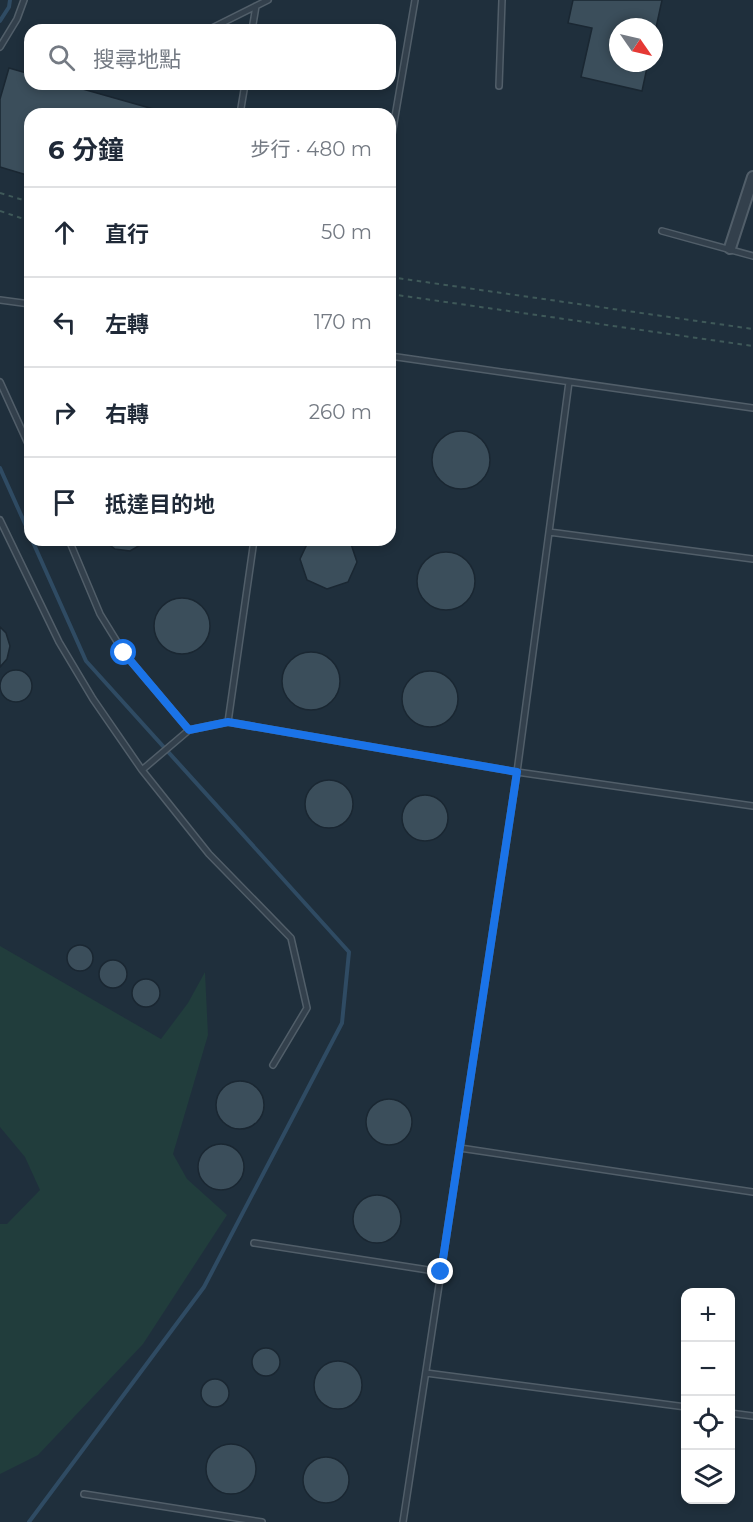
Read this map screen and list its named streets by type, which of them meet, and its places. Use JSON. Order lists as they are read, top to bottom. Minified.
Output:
{"north":"bottom right","page":{"search":"搜尋地點","heading":["6 分鐘","步行 · 480 m"],"list":[["直行","50 m"],["左轉","170 m"],["右轉","260 m"],"抵達目的地"],"map_buttons":["+","−"]}}
